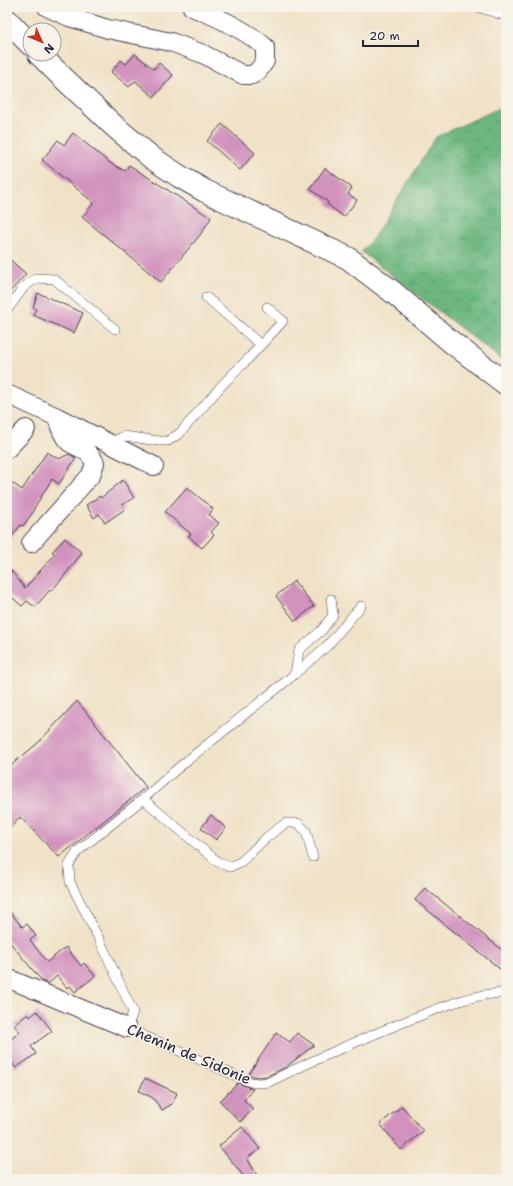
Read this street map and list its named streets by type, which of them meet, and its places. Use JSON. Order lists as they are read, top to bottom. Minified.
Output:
{"streets":{"street":["Chemin de Sidonie"]},"scale_bar":"20 m","north":"bottom right"}
